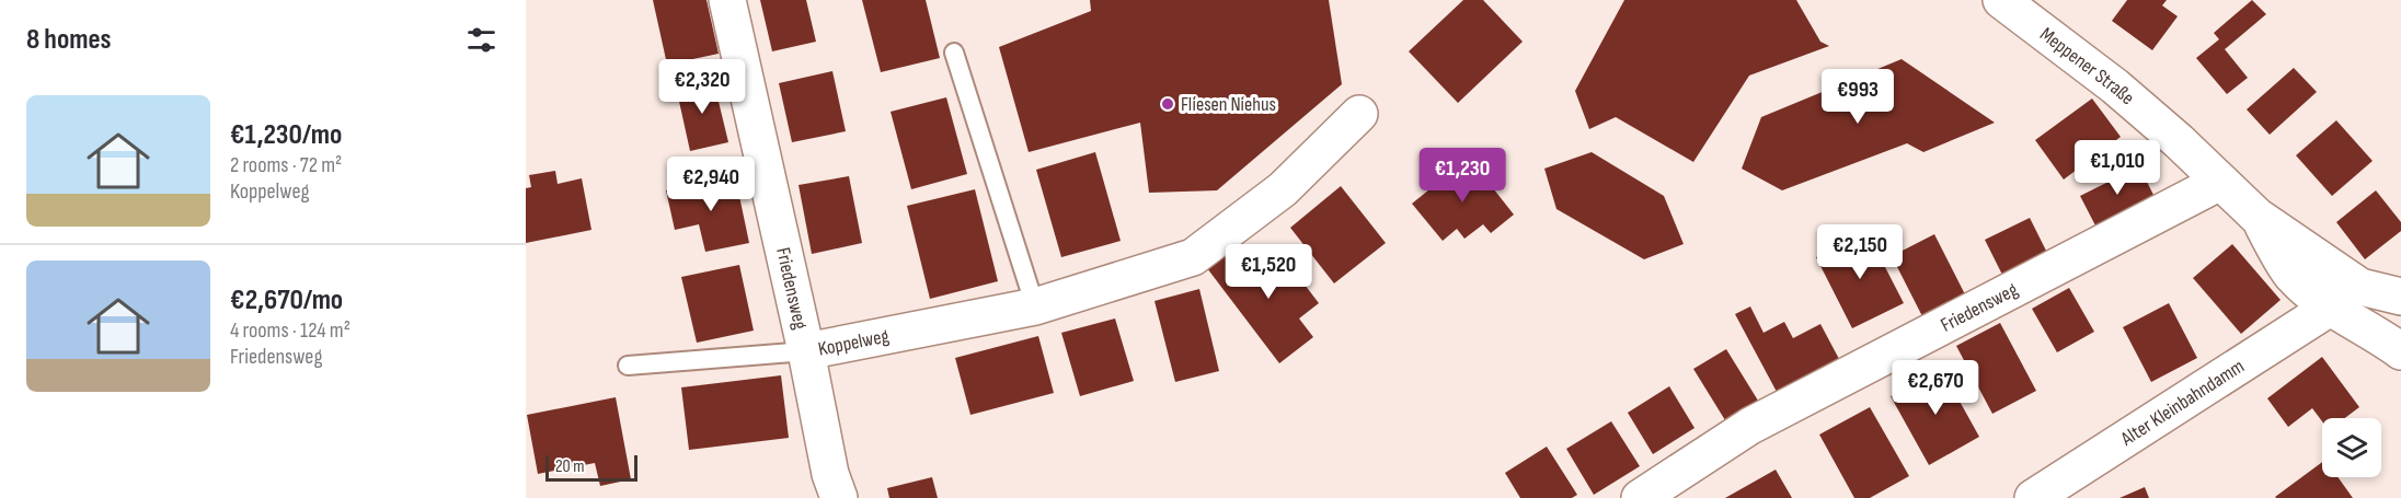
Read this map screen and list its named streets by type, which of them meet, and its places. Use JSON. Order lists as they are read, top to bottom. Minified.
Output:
{"streets":{"street":["Meppener Straße","Friedensweg","Koppelweg","Alter Kleinbahndamm"]},"crossings":[["Meppener Straße","Friedensweg"],["Meppener Straße","Alter Kleinbahndamm"],["Friedensweg","Koppelweg"]],"places":["Fliesen Niehus"],"scale_bar":"20 m","page":{"heading":"8 homes","price":["€2,320","€993","€1,010","€1,230","€2,940","€2,150","€1,520","€2,670"],"list":[{"name":"€1,230/mo","note":"2 rooms · 72 m² · Koppelweg"},{"name":"€2,670/mo","note":"4 rooms · 124 m² · Friedensweg"}],"scale":"20 m"}}
